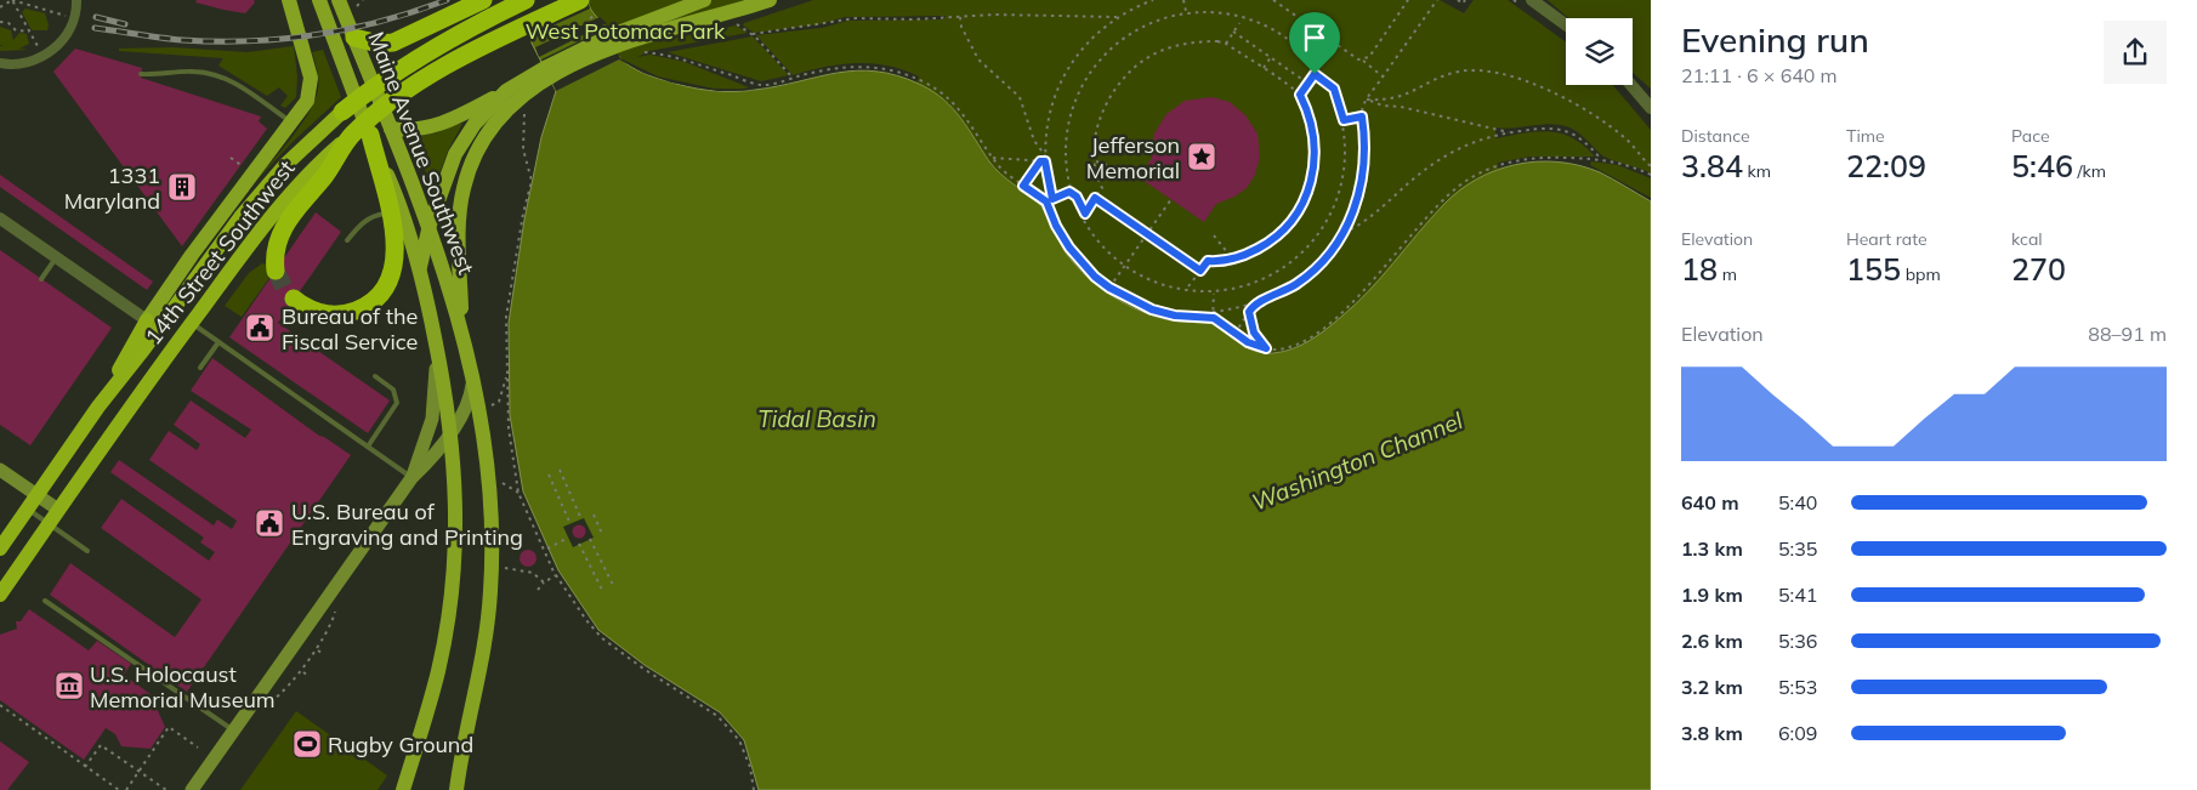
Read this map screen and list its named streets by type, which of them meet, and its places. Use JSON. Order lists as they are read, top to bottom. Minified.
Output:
{"streets":{"highway":["14th Street Southwest"],"main road":["Maine Avenue Southwest"]},"crossings":[["Maine Avenue Southwest","14th Street Southwest"]],"water":["Tidal Basin","Washington Channel"],"parks":["West Potomac Park"],"places":{"place":["Jefferson Memorial"],"building":["1331 Maryland"],"public building":["Bureau of the Fiscal Service","U.S. Bureau of Engraving and Printing"],"museum":["U.S. Holocaust Memorial Museum"],"sports":["Rugby Ground"]},"page":{"heading":["Evening run","21:11 · 6 × 640 m"],"stats":[["Distance","3.84 km"],["Time","22:09"],["Pace","5:46 /km"],["Elevation","18 m"],["Heart rate","155 bpm"],["kcal","270"]],"chart":["Elevation","88–91 m"],"list":[{"name":"640 m","note":"5:40"},{"name":"1.3 km","note":"5:35"},{"name":"1.9 km","note":"5:41"},{"name":"2.6 km","note":"5:36"},{"name":"3.2 km","note":"5:53"},{"name":"3.8 km","note":"6:09"}]}}
